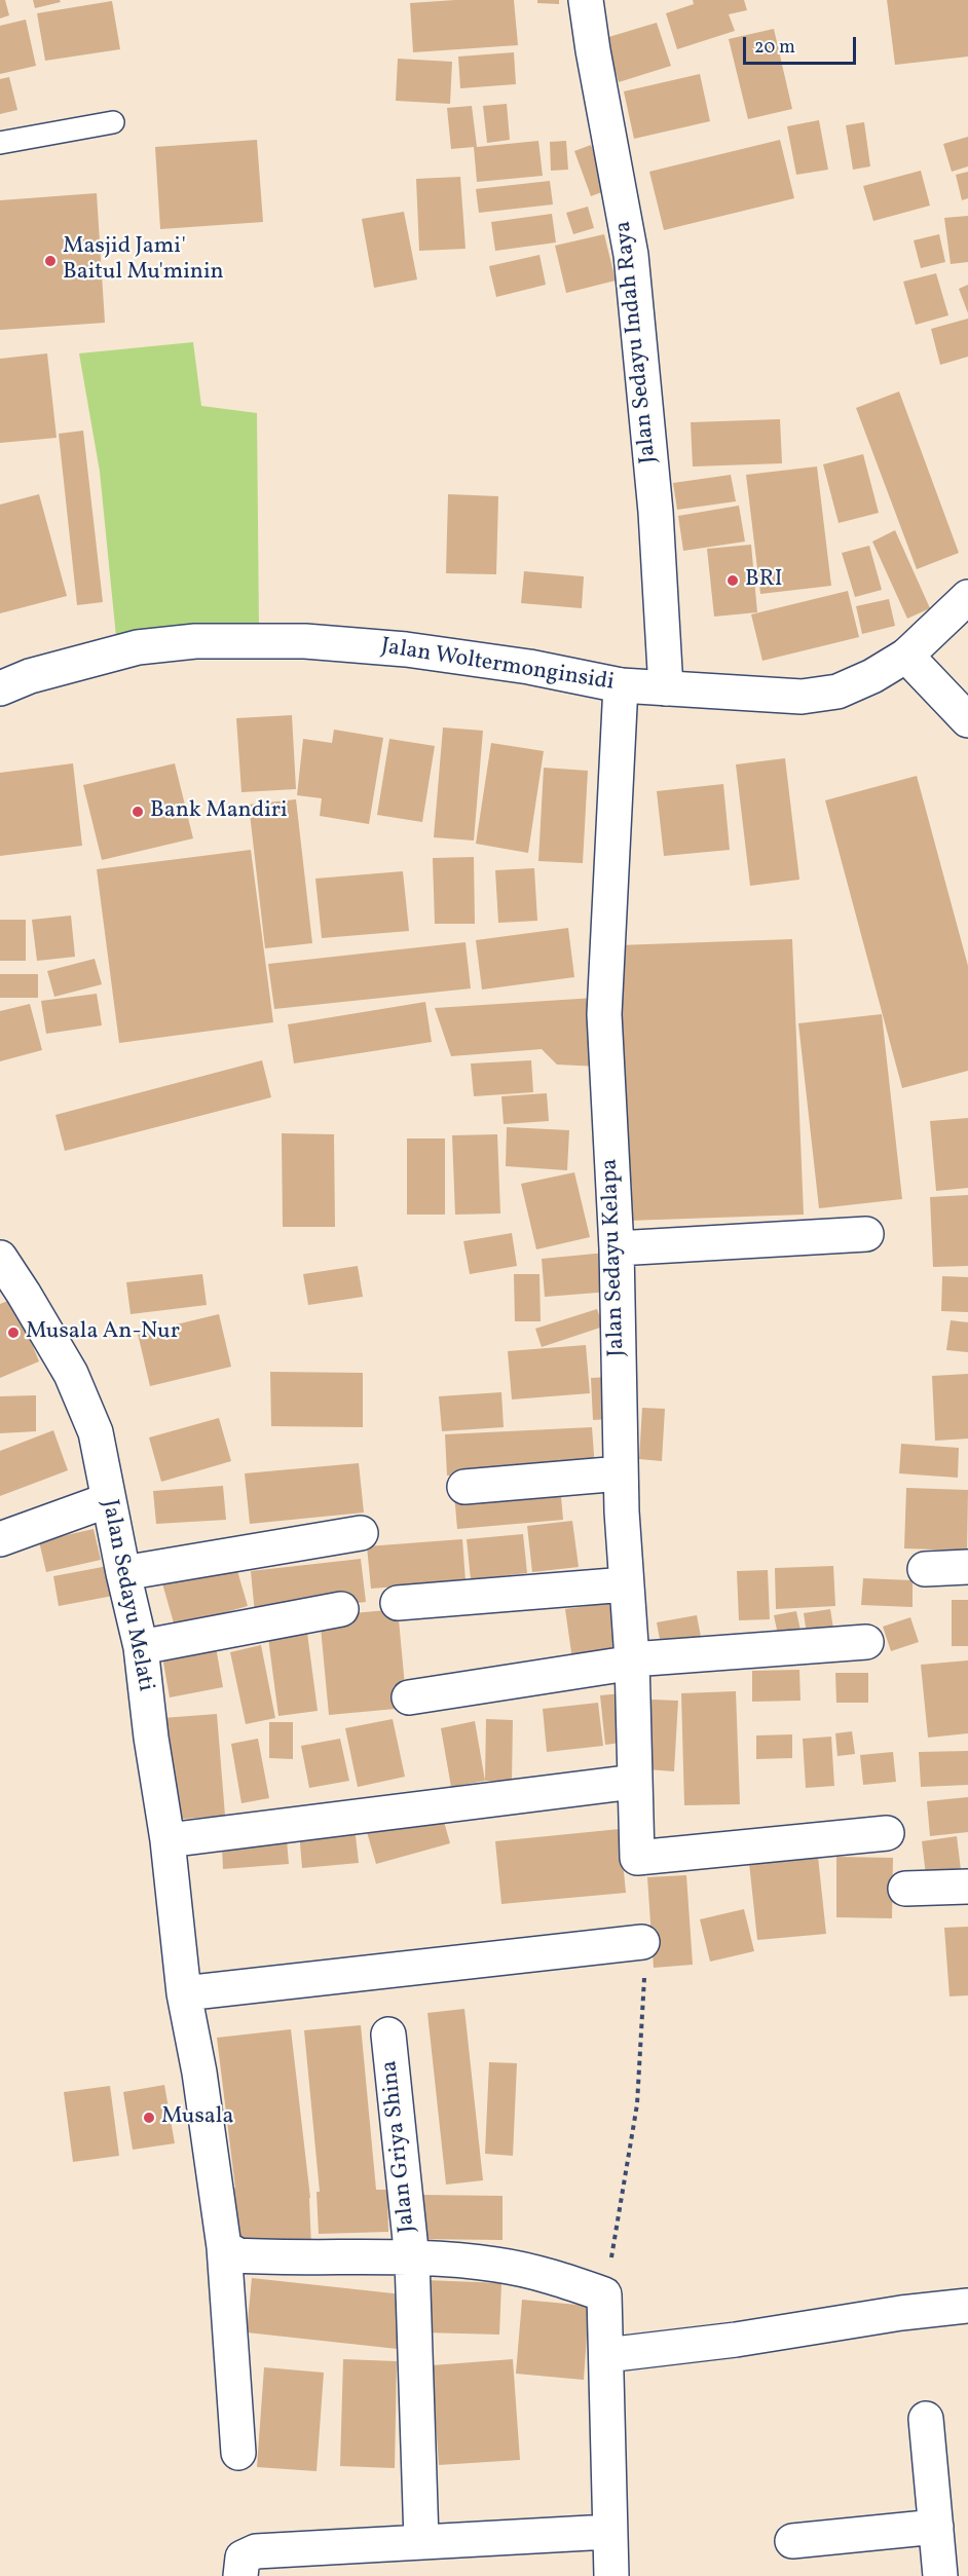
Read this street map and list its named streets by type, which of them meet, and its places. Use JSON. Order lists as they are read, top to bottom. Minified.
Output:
{"streets":{"street":["Jalan Sedayu Indah Raya","Jalan Woltermonginsidi","Jalan Sedayu Kelapa","Jalan Sedayu Melati","Jalan Griya Shina"]},"crossings":[["Jalan Sedayu Indah Raya","Jalan Woltermonginsidi"],["Jalan Woltermonginsidi","Jalan Sedayu Kelapa"]],"places":["Masjid Jami' Baitul Mu'minin","BRI","Bank Mandiri","Musala An-Nur","Musala"],"scale_bar":"20 m"}
